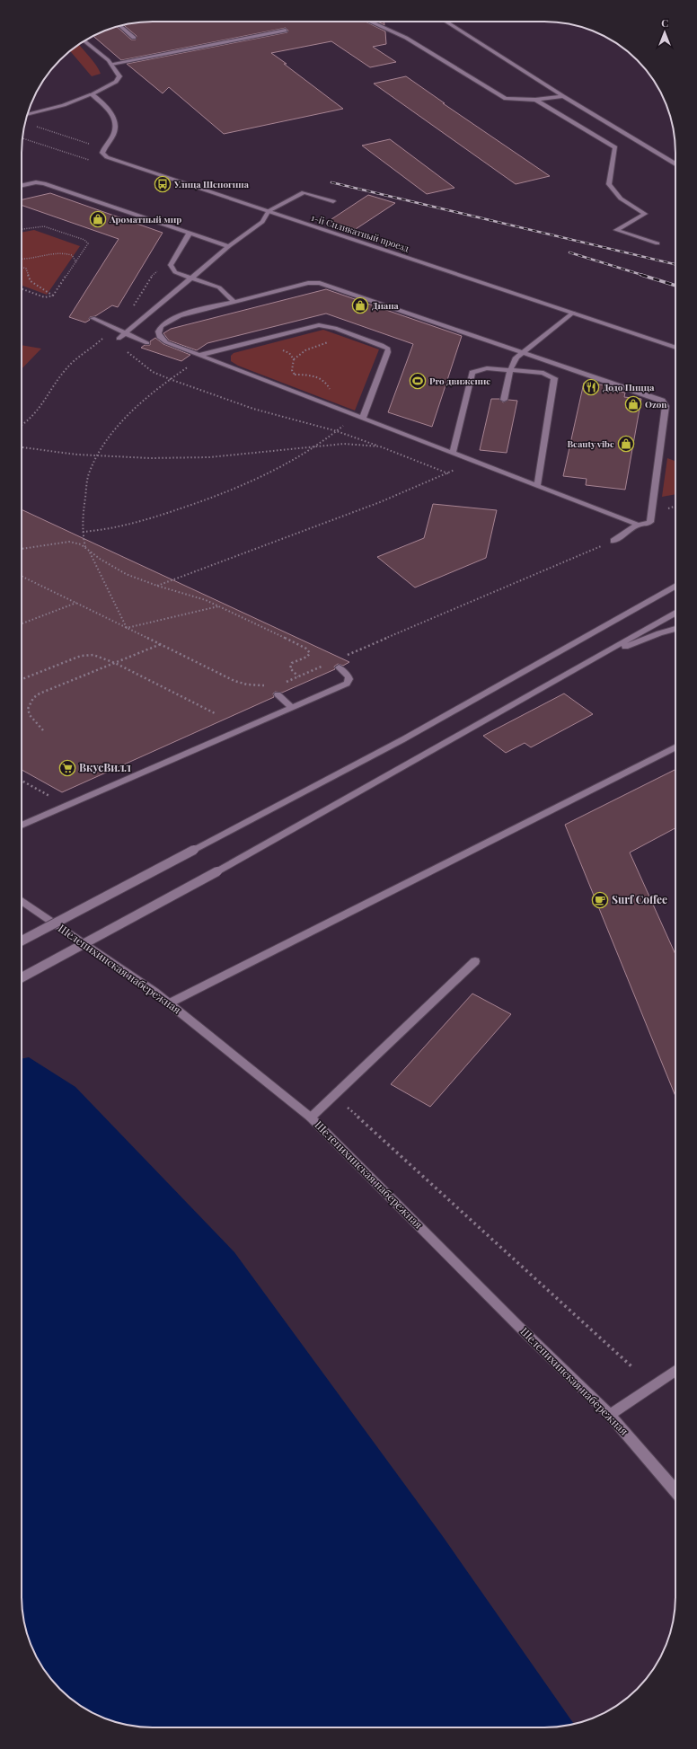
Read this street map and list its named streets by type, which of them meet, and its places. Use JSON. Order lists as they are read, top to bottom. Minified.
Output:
{"streets":{"street":["1-й Силикатный проезд","Шелепихинская набережная"]},"places":{"bus stop":["Улица Шеногина"],"shop":["Ароматный мир","Диана","Ozon","Beauty vibe"],"sports":["Pro движение"],"restaurant":["Додо Пицца"],"supermarket":["ВкусВилл"],"cafe":["Surf Coffee"]},"north":"top"}
